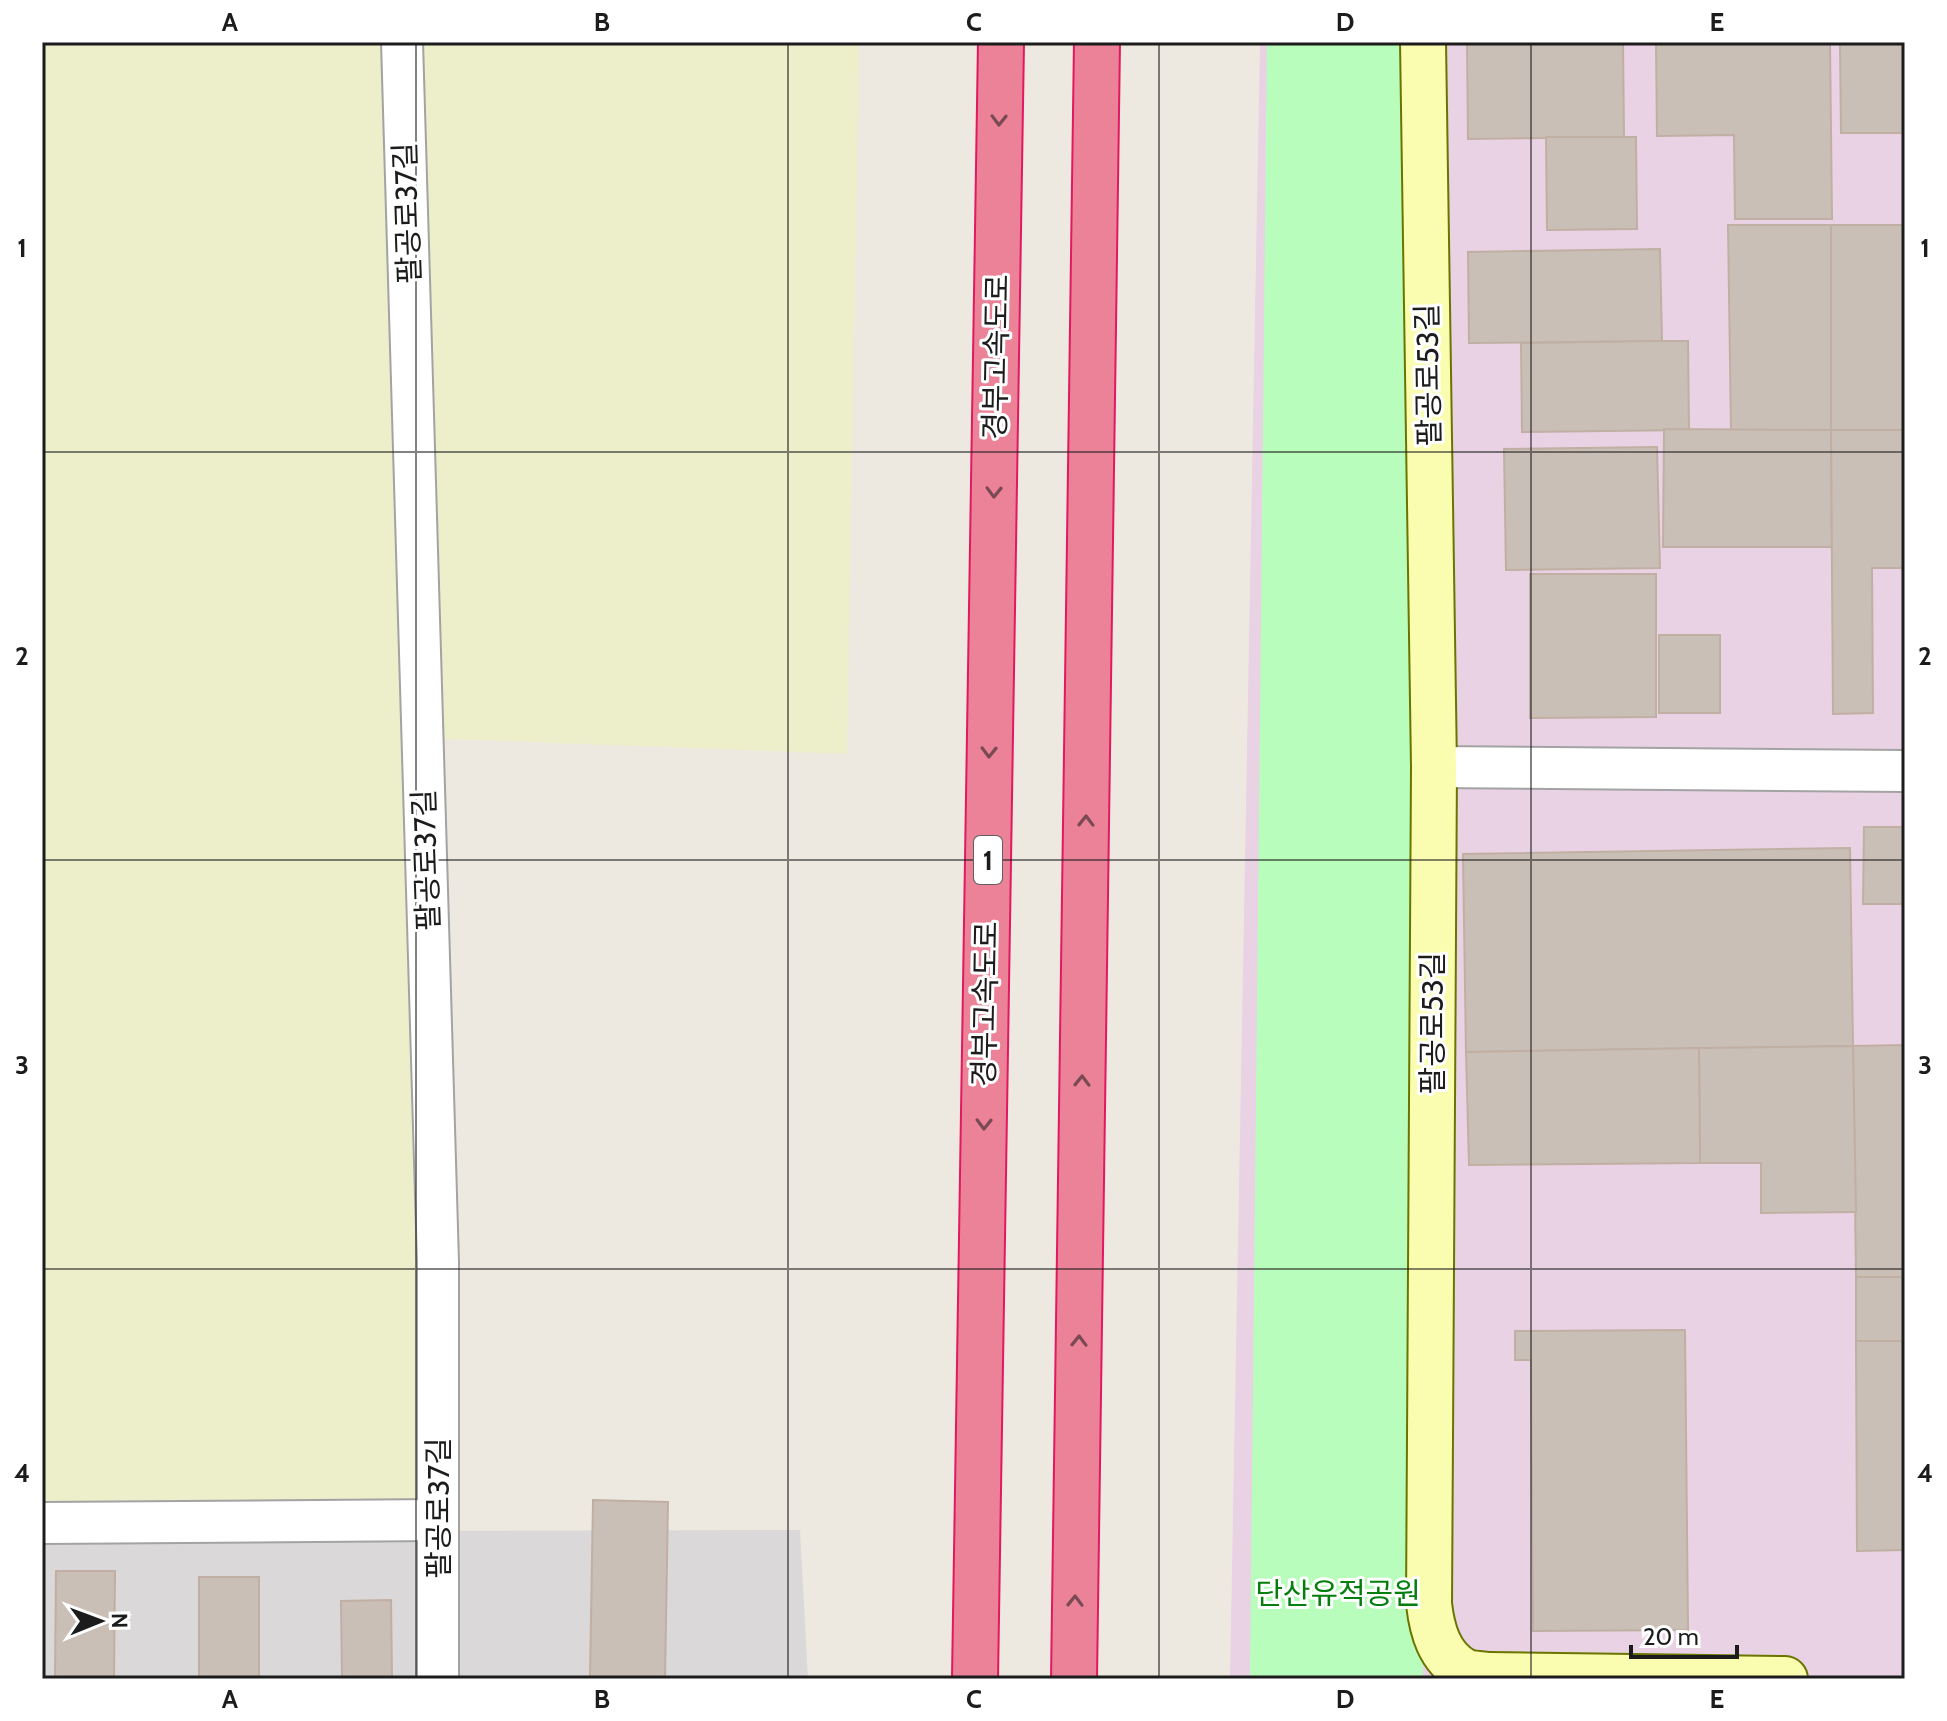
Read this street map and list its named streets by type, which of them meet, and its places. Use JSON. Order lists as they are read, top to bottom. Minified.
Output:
{"streets":{"highway":["경부고속도로","1"],"street":["팔공로37길","팔공로53길"]},"parks":["단산유적공원"],"scale_bar":"20 m","north":"right","grid":{"columns":["A","B","C","D","E"],"rows":["1","2","3","4"]}}
